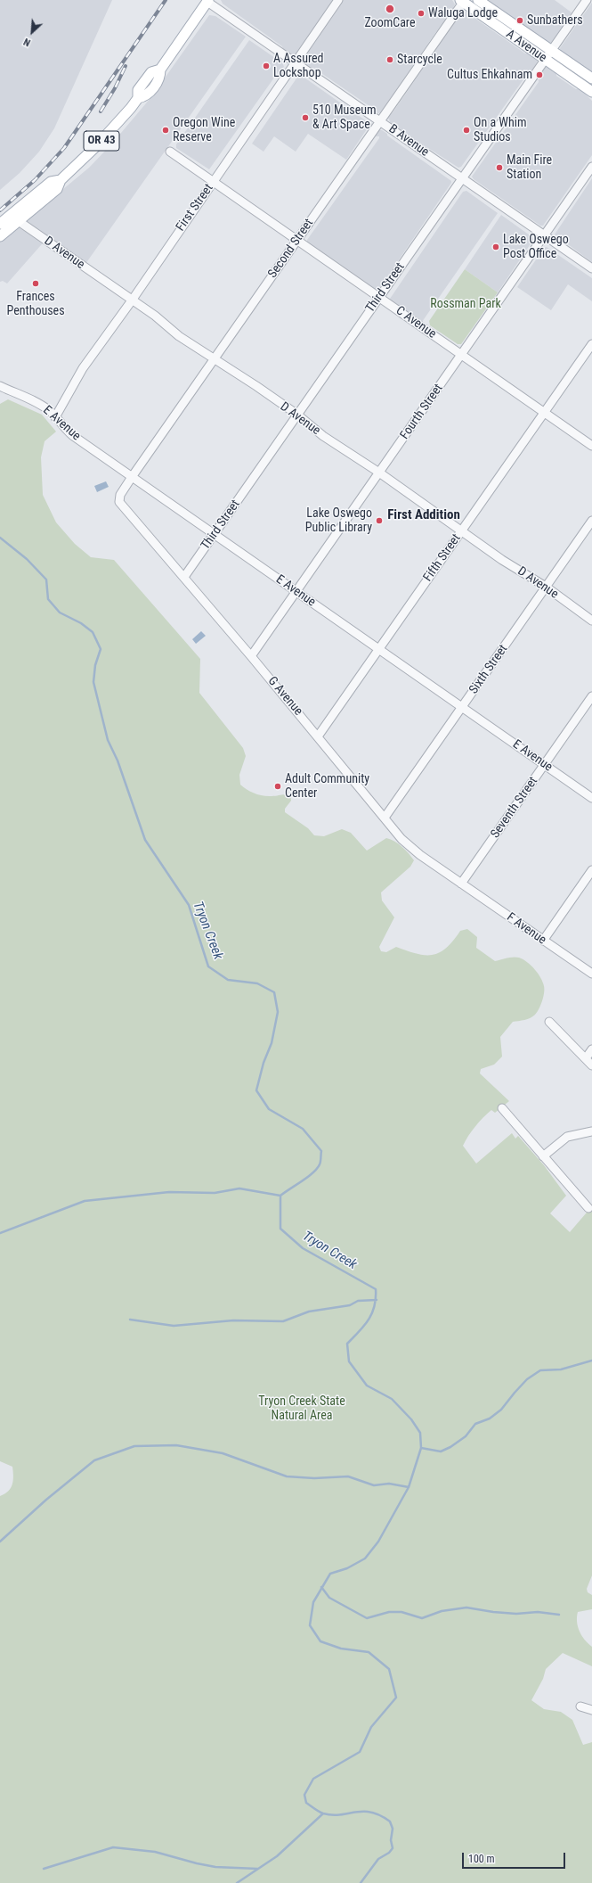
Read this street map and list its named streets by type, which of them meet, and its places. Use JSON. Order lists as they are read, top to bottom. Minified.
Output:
{"streets":{"main road":["A Avenue","OR 43"],"street":["B Avenue","First Street","Second Street","D Avenue","Third Street","C Avenue","Fourth Street","E Avenue","Fifth Street","Sixth Street","G Avenue","Seventh Street","F Avenue"]},"crossings":[["A Avenue","Second Street"],["A Avenue","Third Street"],["OR 43","B Avenue"],["OR 43","D Avenue"],["B Avenue","First Street"],["B Avenue","Second Street"],["B Avenue","Third Street"],["B Avenue","Fourth Street"],["First Street","D Avenue"],["First Street","C Avenue"],["First Street","E Avenue"],["Second Street","D Avenue"],["Second Street","C Avenue"],["Second Street","E Avenue"],["Second Street","G Avenue"],["D Avenue","Third Street"],["D Avenue","Fourth Street"],["D Avenue","Fifth Street"],["D Avenue","Sixth Street"],["Third Street","C Avenue"],["Third Street","E Avenue"],["Third Street","G Avenue"],["C Avenue","Fourth Street"],["C Avenue","Fifth Street"],["Fourth Street","E Avenue"],["Fourth Street","G Avenue"],["E Avenue","Fifth Street"],["E Avenue","Sixth Street"],["E Avenue","Seventh Street"],["Fifth Street","G Avenue"],["Sixth Street","G Avenue"],["G Avenue","Seventh Street"],["G Avenue","F Avenue"],["Seventh Street","F Avenue"]],"districts":["First Addition"],"water":["Tryon Creek"],"parks":["Rossman Park","Tryon Creek State Natural Area"],"places":["ZoomCare","Waluga Lodge","Sunbathers","Starcycle","A Assured Lockshop","Cultus Ehkahnam","510 Museum & Art Space","Oregon Wine Reserve","On a Whim Studios","Main Fire Station","Lake Oswego Post Office","Frances Penthouses","Lake Oswego Public Library","Adult Community Center"],"scale_bar":"100 m","north":"bottom left"}
